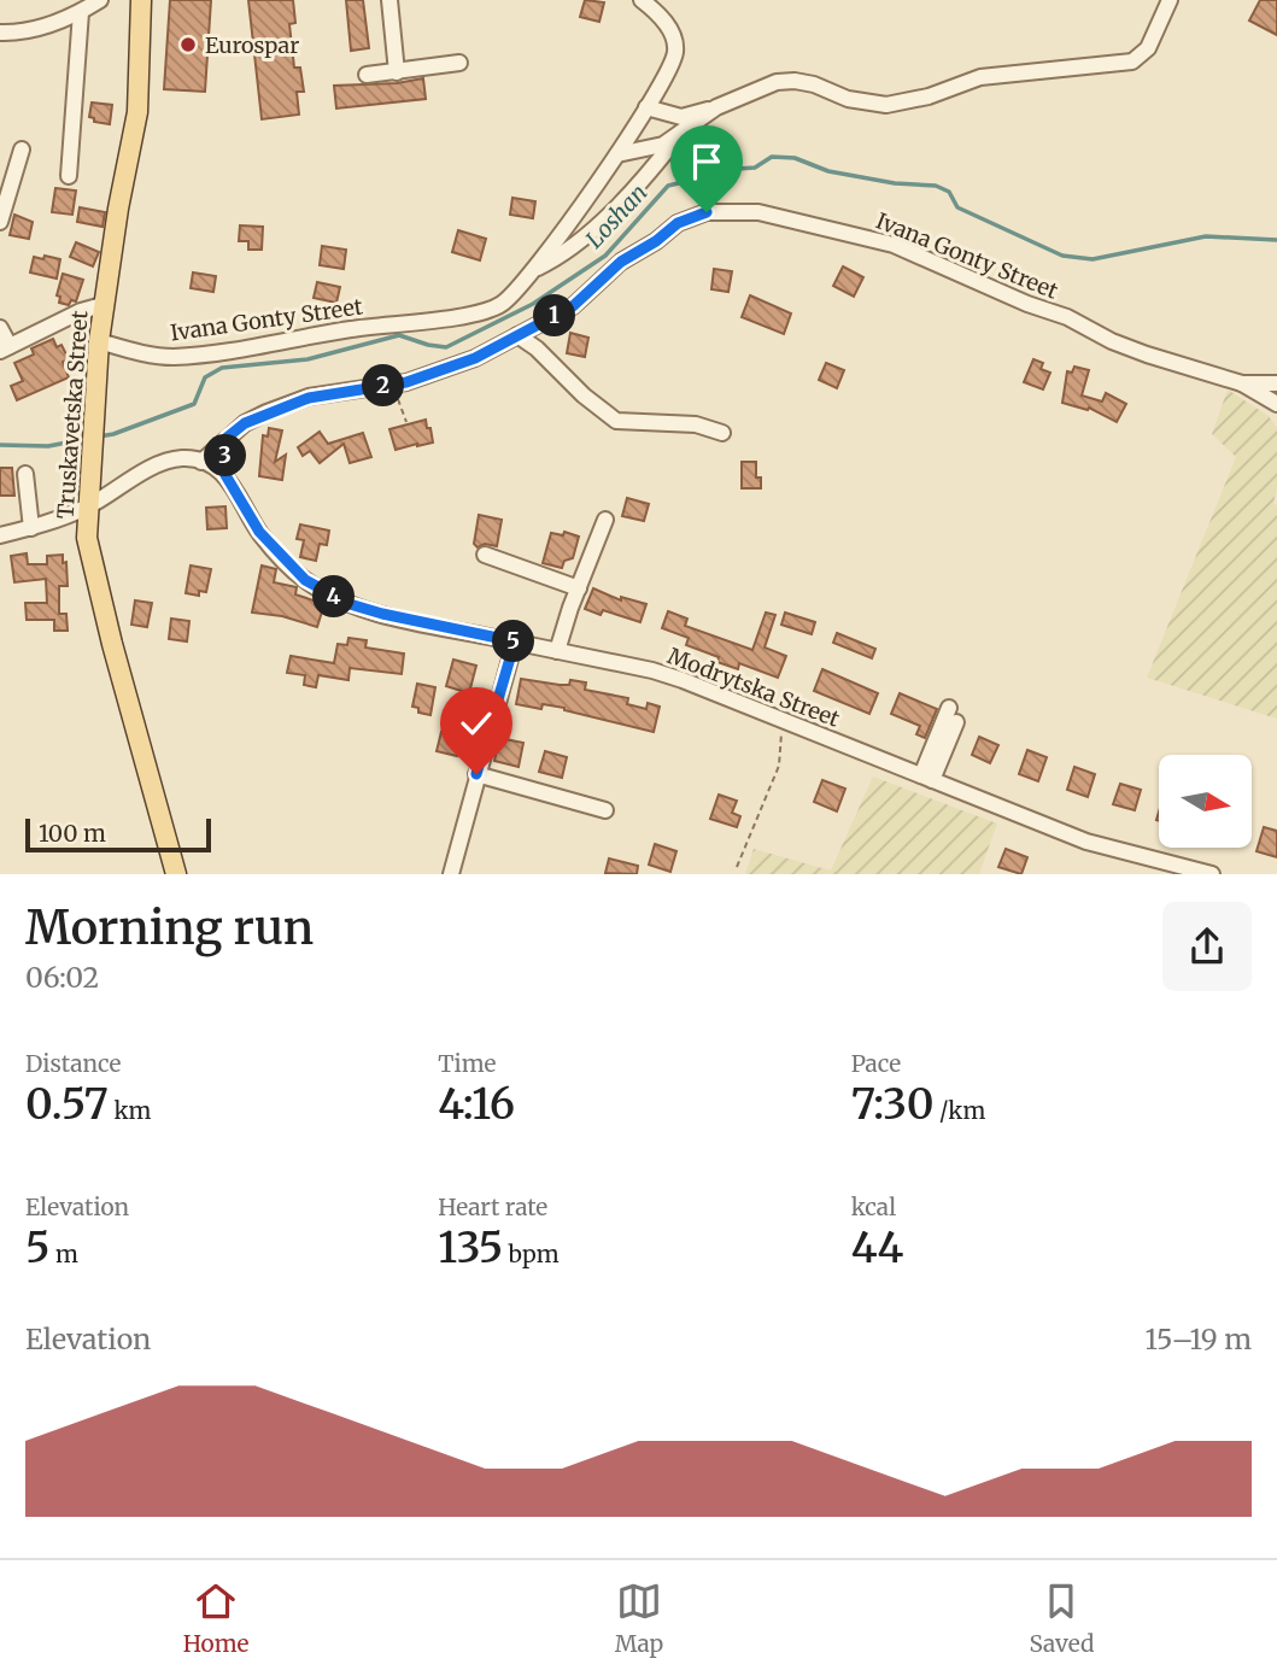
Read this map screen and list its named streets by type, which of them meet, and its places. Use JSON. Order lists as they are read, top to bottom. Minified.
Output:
{"streets":{"main road":["Truskavetska Street"],"street":["Ivana Gonty Street","Modrytska Street"]},"crossings":[["Ivana Gonty Street","Truskavetska Street"]],"water":["Loshan"],"places":["Eurospar"],"scale_bar":"100 m","north":"right","page":{"pins":["1","2","3","4","5"],"scale":"100 m","heading":["Morning run","06:02"],"stats":[["Distance","0.57 km"],["Time","4:16"],["Pace","7:30 /km"],["Elevation","5 m"],["Heart rate","135 bpm"],["kcal","44"]],"chart":["Elevation","15–19 m"],"tabs":["Home","Map","Saved"]}}
